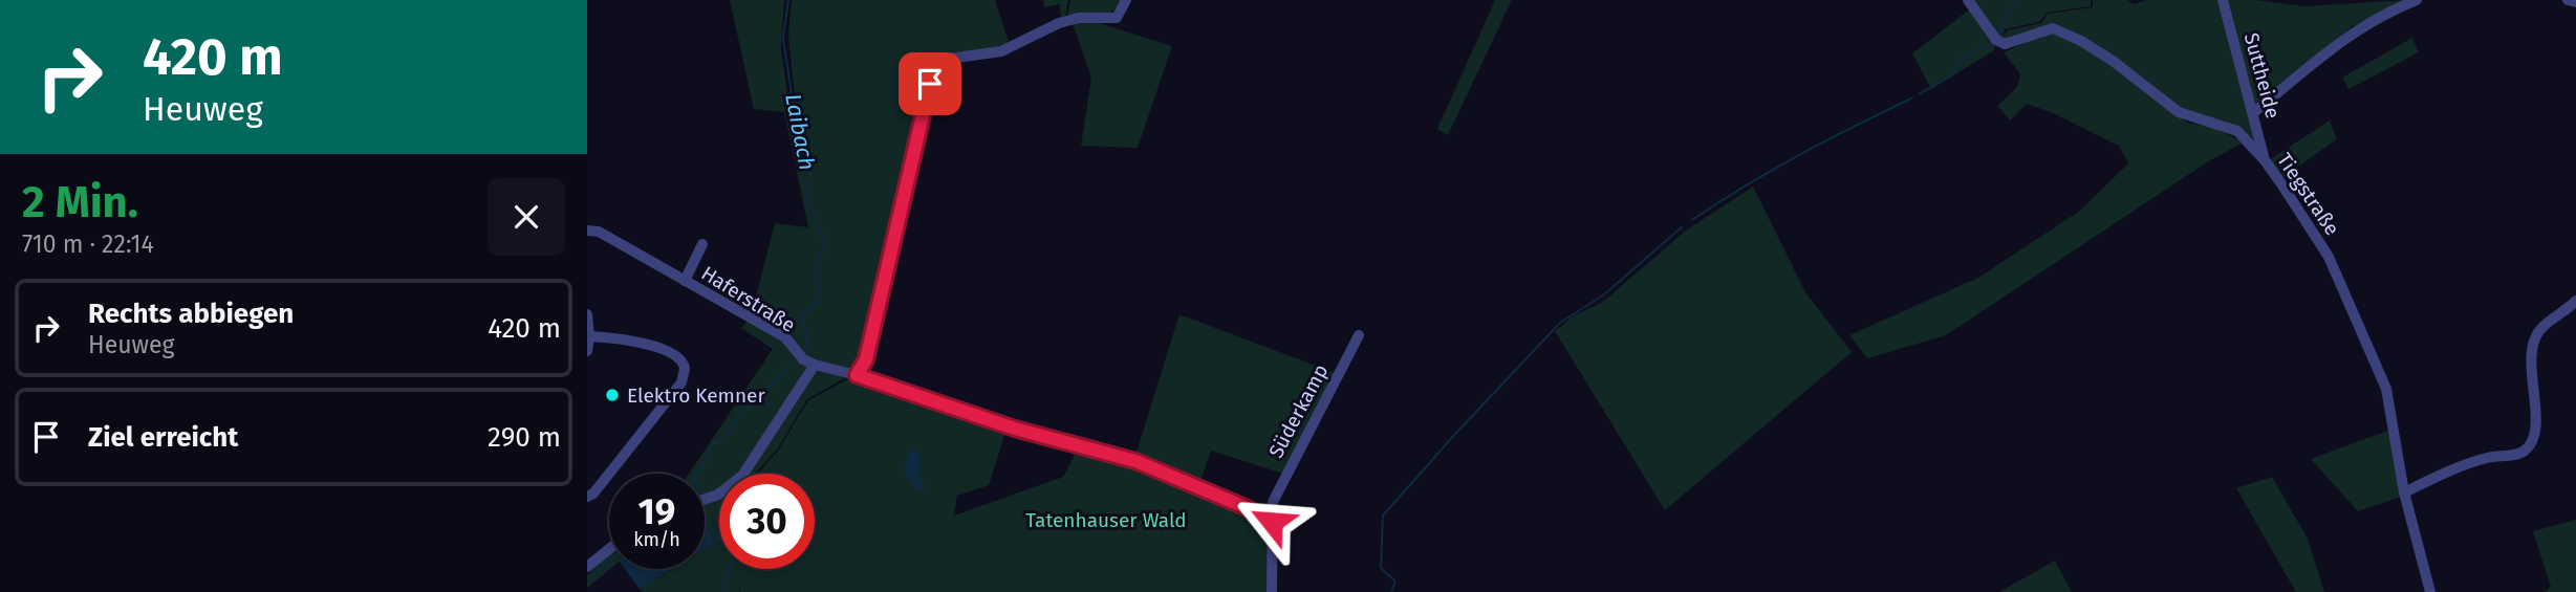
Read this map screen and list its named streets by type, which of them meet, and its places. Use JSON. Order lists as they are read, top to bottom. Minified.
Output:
{"streets":{"street":["Suttheide","Tiegstraße","Haferstraße","Süderkamp"]},"crossings":[["Suttheide","Tiegstraße"],["Haferstraße","Süderkamp"]],"water":["Laibach"],"parks":["Tatenhauser Wald"],"places":["Elektro Kemner"],"page":{"turn":["420 m","Heuweg"],"heading":["2 Min.","710 m · 22:14"],"list":[{"name":"Rechts abbiegen","note":"Heuweg","value":"420 m"},{"name":"Ziel erreicht","value":"290 m"}],"speed":"19 km/h","limit":"30"}}
